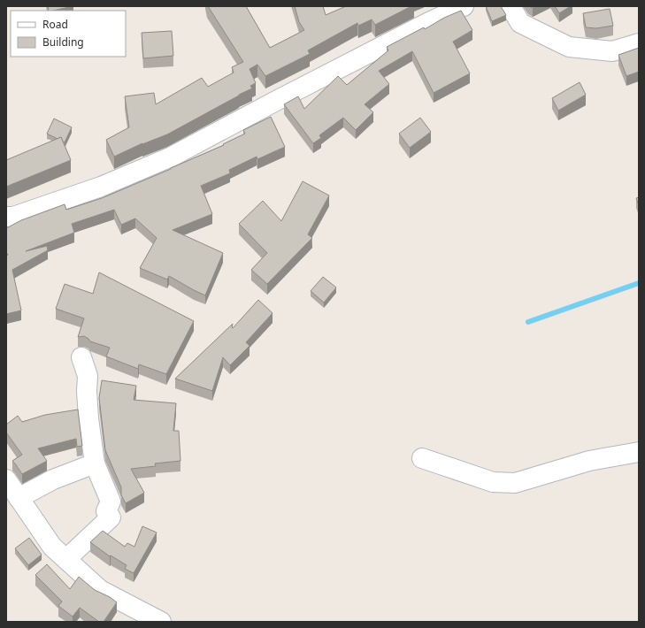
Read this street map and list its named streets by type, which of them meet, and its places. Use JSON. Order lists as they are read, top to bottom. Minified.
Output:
{"legend":["Road","Building"]}
